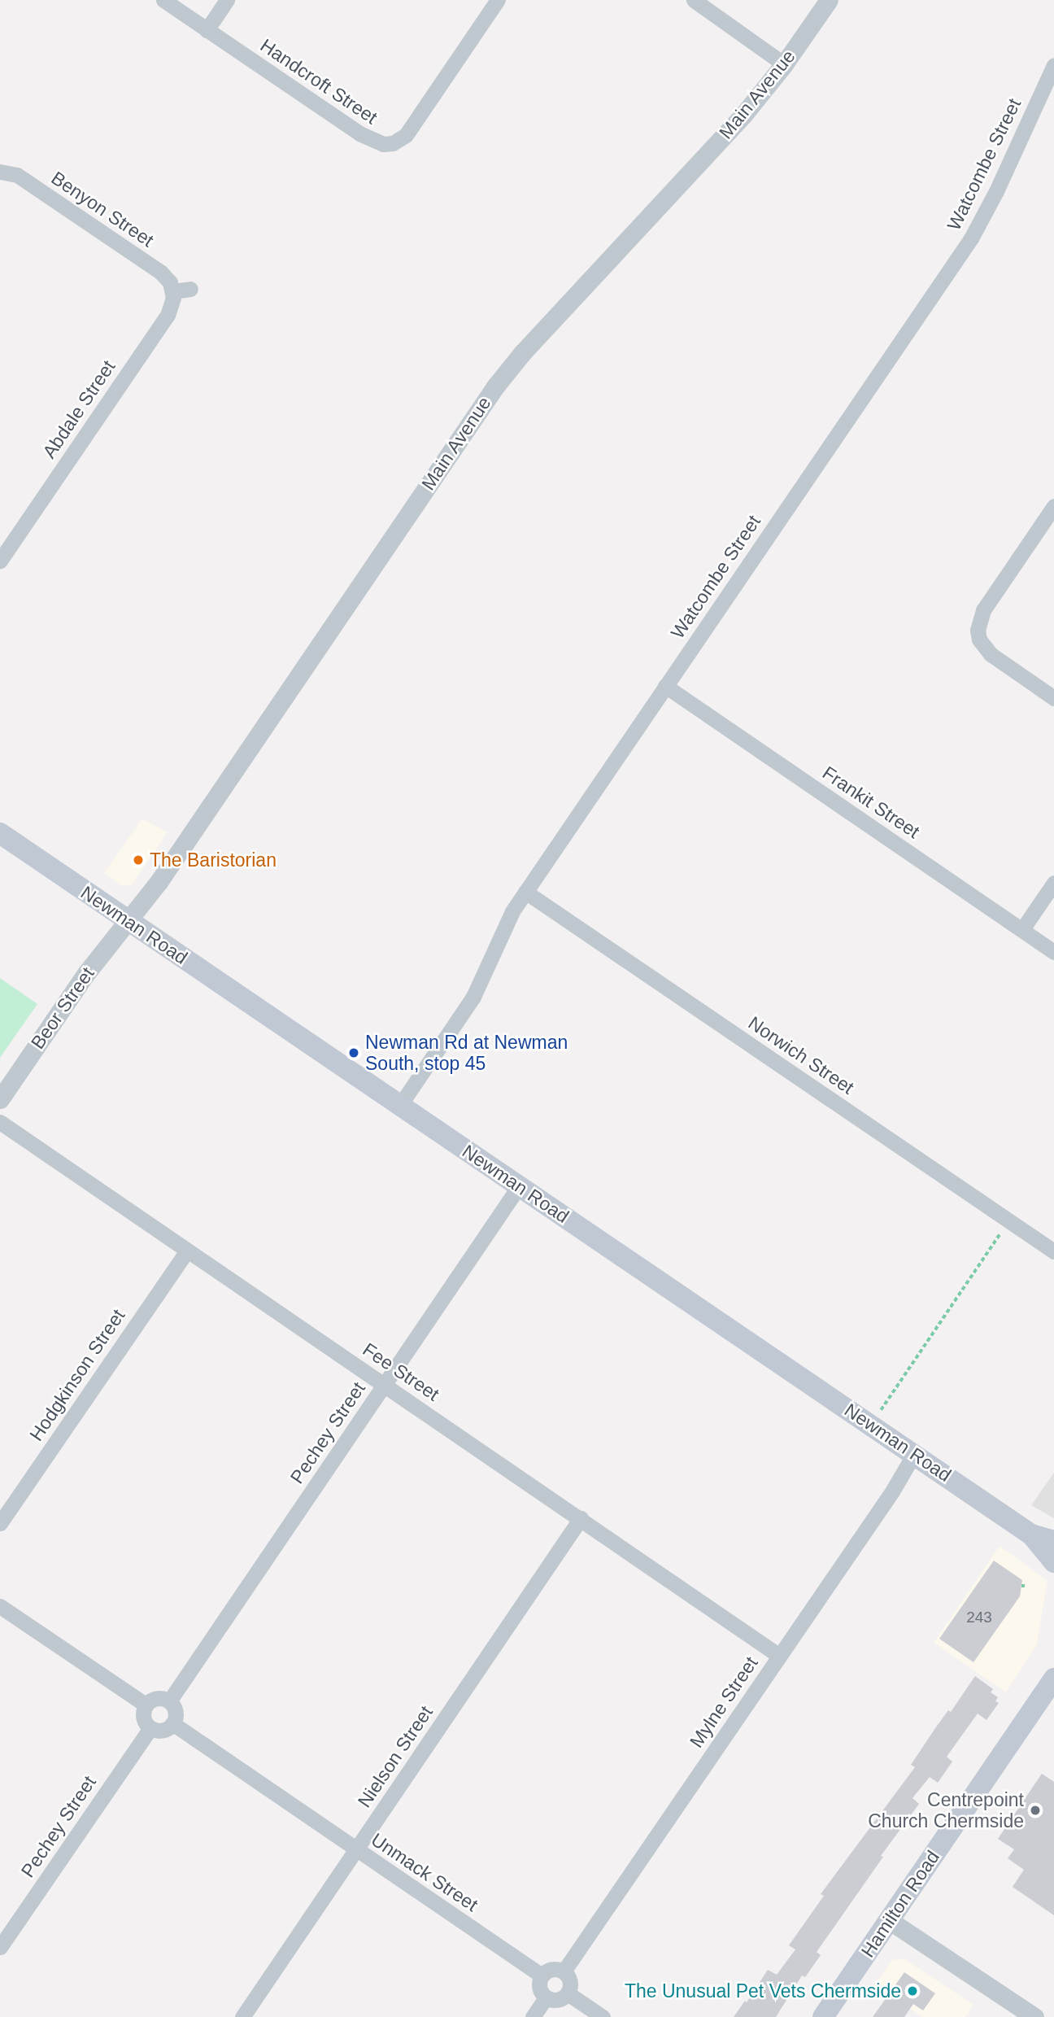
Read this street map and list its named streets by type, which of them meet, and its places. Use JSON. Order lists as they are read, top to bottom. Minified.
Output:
{"streets":{"main road":["Newman Road","Hamilton Road"],"street":["Handcroft Street","Main Avenue","Watcombe Street","Benyon Street","Abdale Street","Frankit Street","Beor Street","Norwich Street","Fee Street","Hodgkinson Street","Pechey Street","Mylne Street","Nielson Street","Unmack Street"]},"crossings":[["Main Avenue","Newman Road"],["Main Avenue","Beor Street"],["Watcombe Street","Frankit Street"],["Watcombe Street","Newman Road"],["Watcombe Street","Norwich Street"],["Benyon Street","Abdale Street"],["Newman Road","Beor Street"],["Newman Road","Pechey Street"],["Newman Road","Mylne Street"],["Fee Street","Hodgkinson Street"],["Fee Street","Pechey Street"],["Fee Street","Mylne Street"],["Fee Street","Nielson Street"],["Pechey Street","Unmack Street"],["Mylne Street","Unmack Street"],["Nielson Street","Unmack Street"]],"places":["The Baristorian","Newman Rd at Newman South, stop 45","Centrepoint Church Chermside","The Unusual Pet Vets Chermside"],"house_numbers":["243"]}
